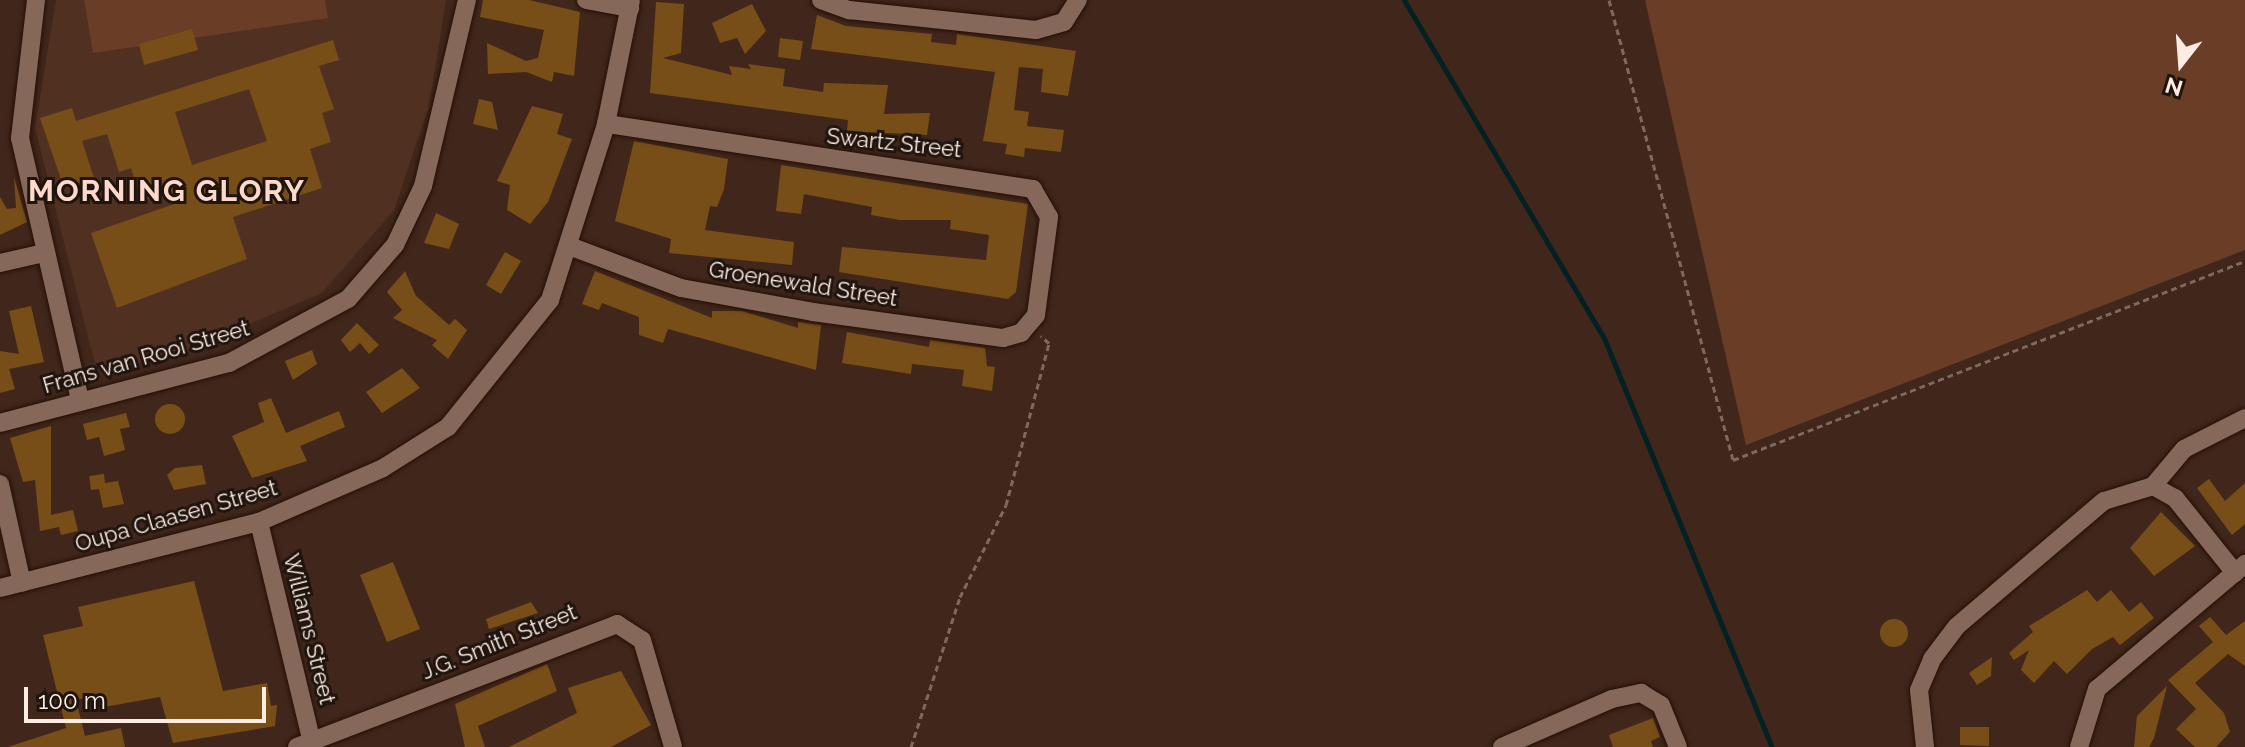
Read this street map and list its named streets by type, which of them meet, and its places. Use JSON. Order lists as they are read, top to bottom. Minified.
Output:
{"streets":{"street":["Swartz Street","Groenewald Street","Frans van Rooi Street","Oupa Claasen Street","Williams Street","J.G. Smith Street"]},"crossings":[["Swartz Street","Groenewald Street"],["Swartz Street","Oupa Claasen Street"],["Groenewald Street","Oupa Claasen Street"],["Oupa Claasen Street","Williams Street"],["Williams Street","J.G. Smith Street"]],"districts":["MORNING GLORY"],"scale_bar":"100 m","north":"bottom"}
